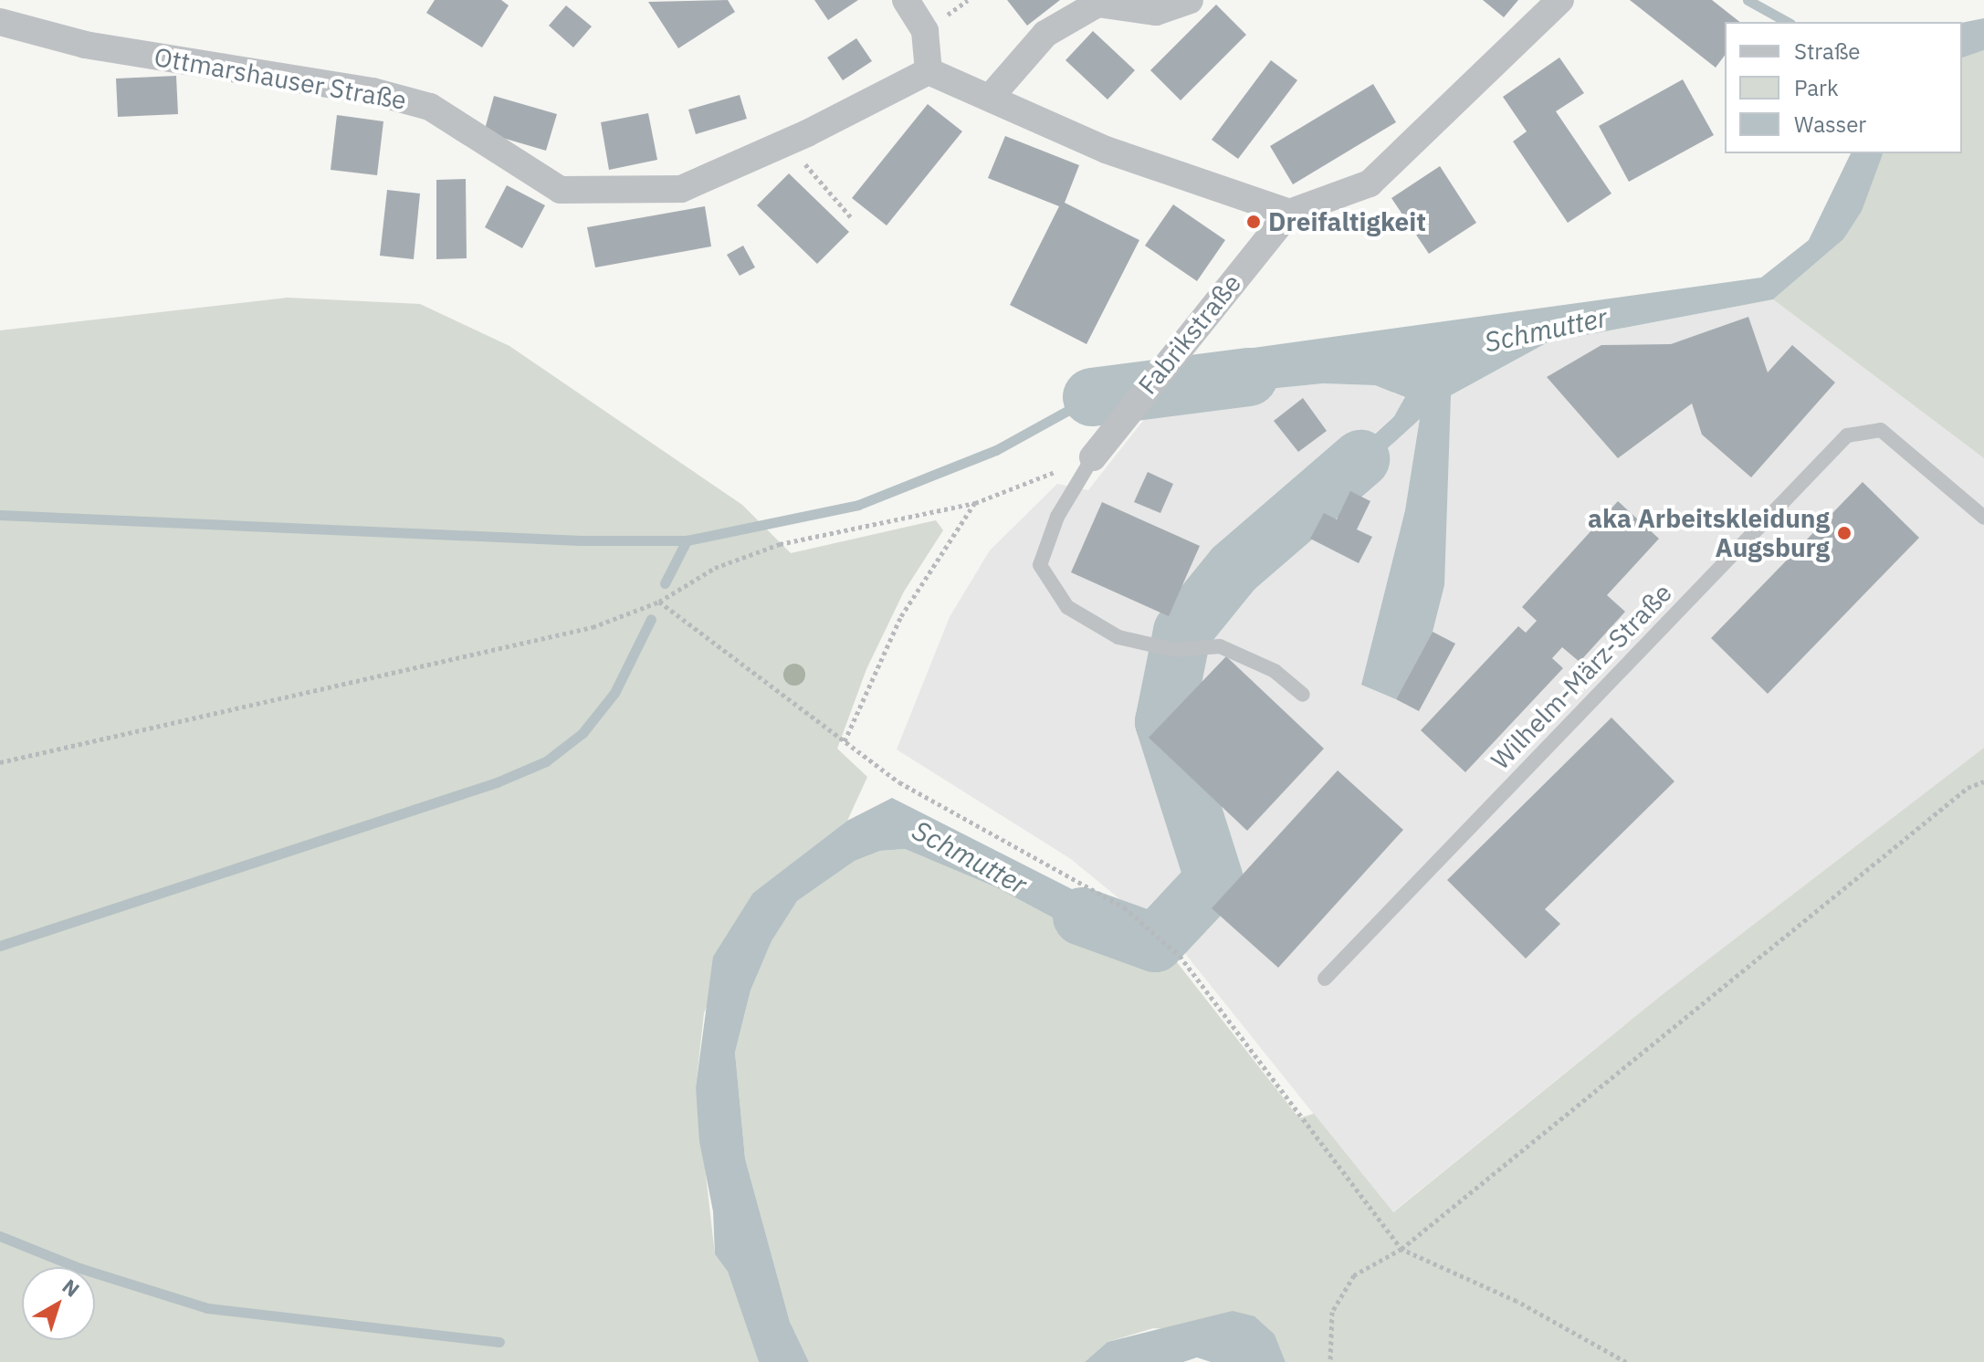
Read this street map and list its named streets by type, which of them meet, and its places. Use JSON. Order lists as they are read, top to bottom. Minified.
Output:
{"streets":{"street":["Ottmarshauser Straße","Fabrikstraße"],"lane":["Wilhelm-März-Straße"]},"water":["Schmutter"],"places":["Dreifaltigkeit","aka Arbeitskleidung Augsburg"],"legend":["Straße","Park","Wasser"],"north":"top right"}
